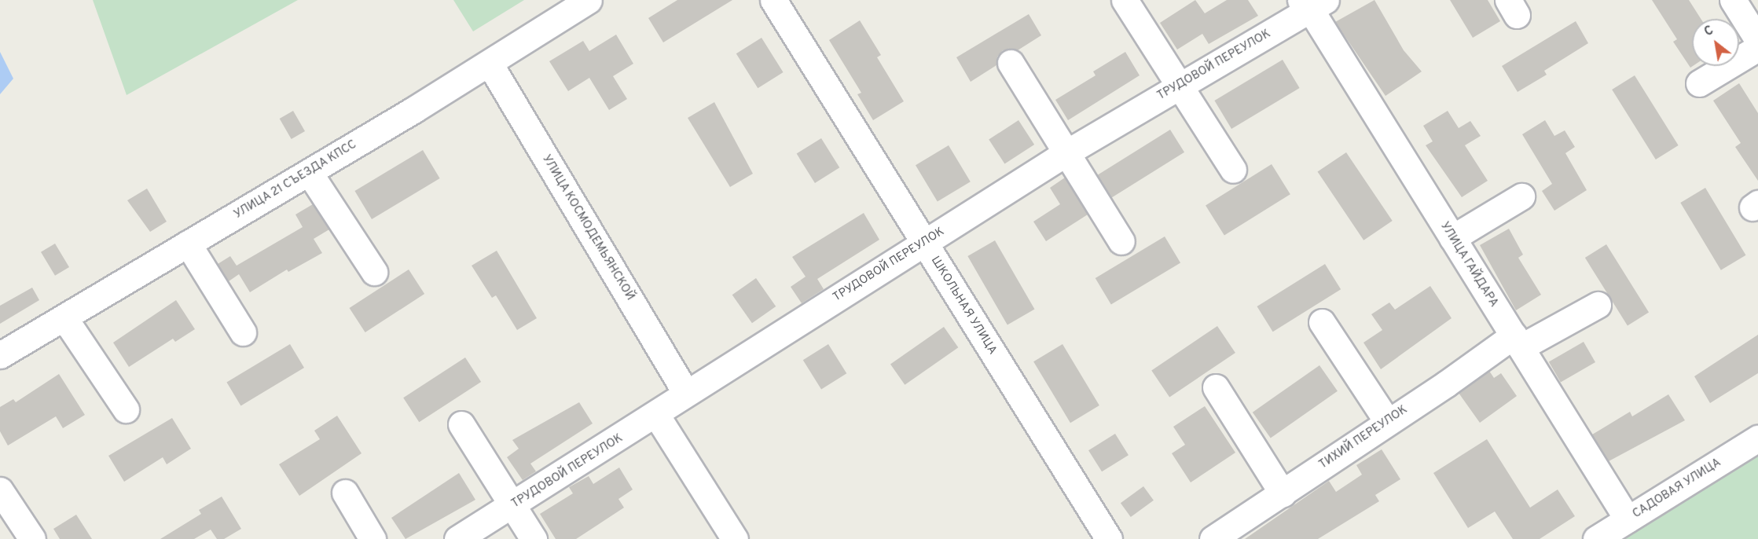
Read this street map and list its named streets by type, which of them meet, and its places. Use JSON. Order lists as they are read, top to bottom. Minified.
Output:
{"streets":{"street":["ТРУДОВОЙ ПЕРЕУЛОК","УЛИЦА 21 СЪЕЗДА КПСС","УЛИЦА КОСМОДЕМЬЯНСКОЙ","УЛИЦА ГАЙДАРА","ШКОЛЬНАЯ УЛИЦА","ТИХИЙ ПЕРЕУЛОК","САДОВАЯ УЛИЦА"]},"crossings":[["ТРУДОВОЙ ПЕРЕУЛОК","УЛИЦА КОСМОДЕМЬЯНСКОЙ"],["ТРУДОВОЙ ПЕРЕУЛОК","УЛИЦА ГАЙДАРА"],["ТРУДОВОЙ ПЕРЕУЛОК","ШКОЛЬНАЯ УЛИЦА"],["УЛИЦА 21 СЪЕЗДА КПСС","УЛИЦА КОСМОДЕМЬЯНСКОЙ"],["УЛИЦА ГАЙДАРА","ТИХИЙ ПЕРЕУЛОК"],["УЛИЦА ГАЙДАРА","САДОВАЯ УЛИЦА"]],"north":"top left"}
